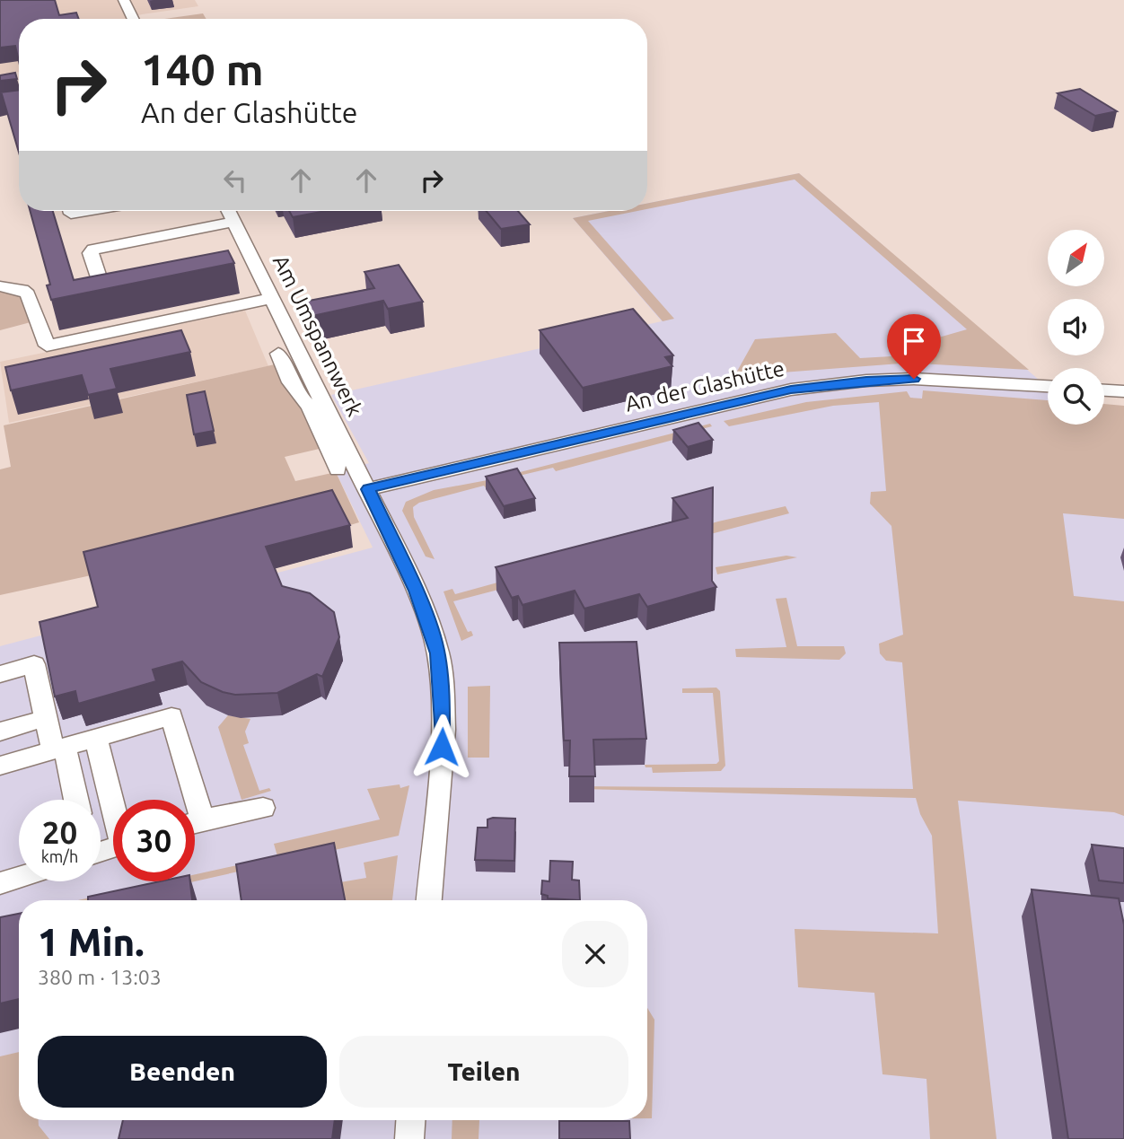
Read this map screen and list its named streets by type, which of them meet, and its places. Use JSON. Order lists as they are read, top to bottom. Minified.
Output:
{"streets":{"street":["Am Umspannwerk","An der Glashütte"]},"crossings":[["Am Umspannwerk","An der Glashütte"]],"north":"top right","page":{"turn":["140 m","An der Glashütte"],"speed":"20 km/h","limit":"30","heading":["1 Min.","380 m · 13:03"],"buttons":["Beenden","Teilen"]}}
